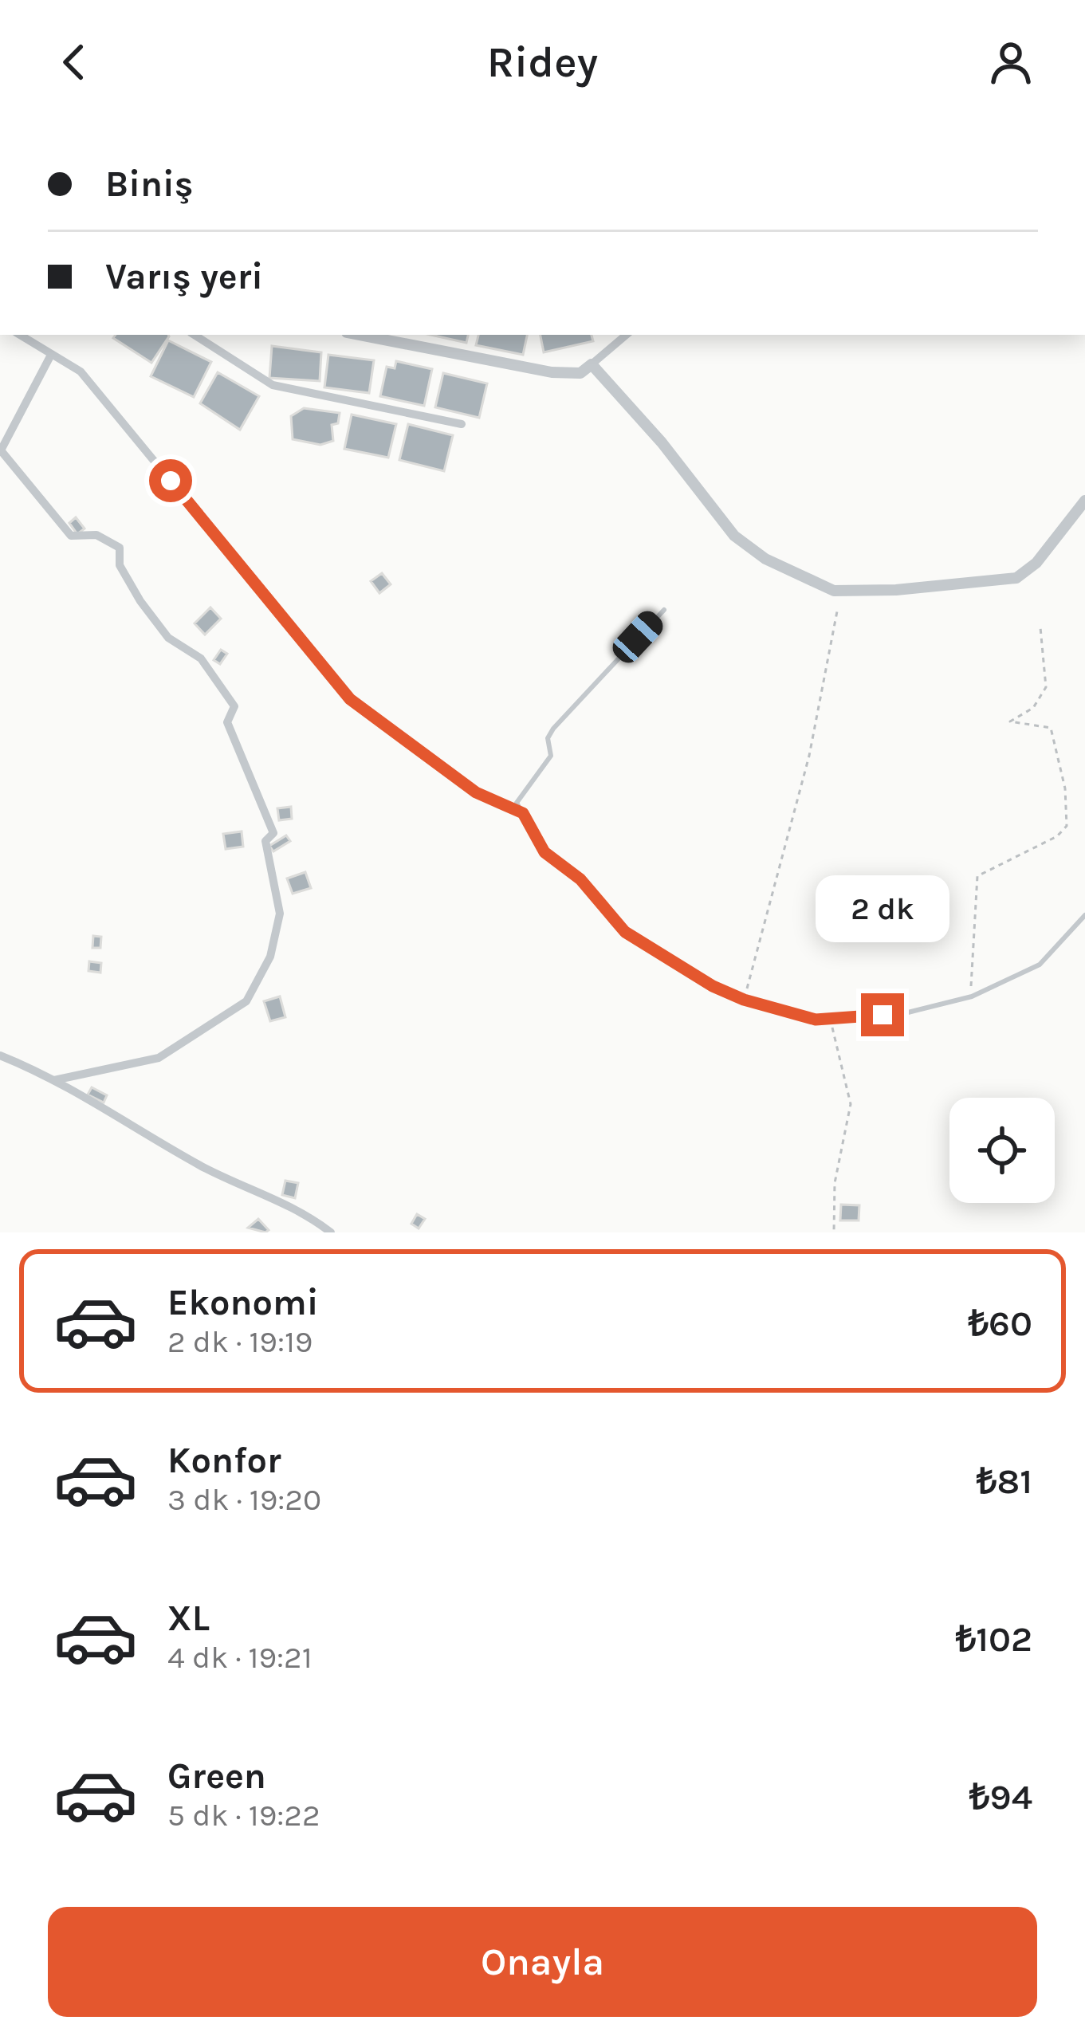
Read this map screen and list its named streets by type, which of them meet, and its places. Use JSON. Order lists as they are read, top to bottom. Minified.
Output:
{"page":{"header":"Ridey","banner":["Biniş","Varış yeri"],"bubble":"2 dk","list":[{"name":"Ekonomi","note":"2 dk · 19:19","value":"₺60"},{"name":"Konfor","note":"3 dk · 19:20","value":"₺81"},{"name":"XL","note":"4 dk · 19:21","value":"₺102"},{"name":"Green","note":"5 dk · 19:22","value":"₺94"}],"buttons":"Onayla"}}
